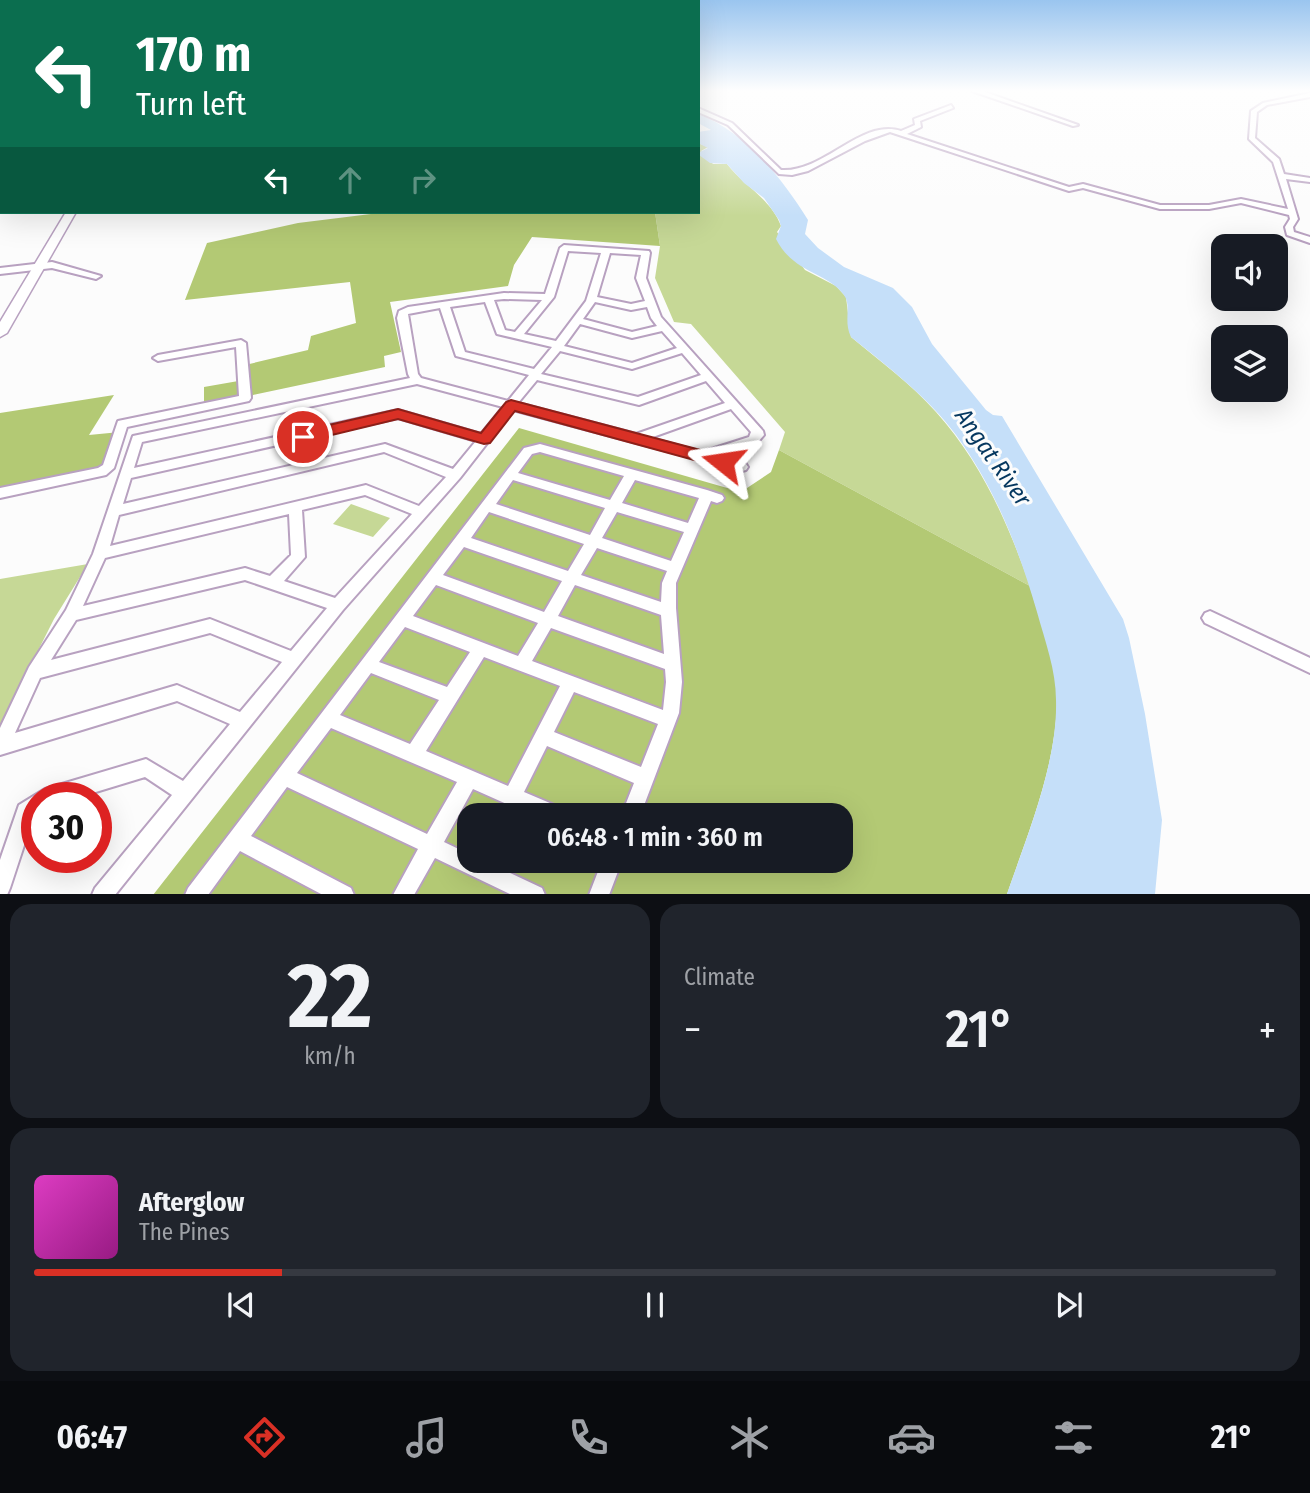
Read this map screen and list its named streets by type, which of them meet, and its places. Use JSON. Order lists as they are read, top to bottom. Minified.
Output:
{"water":["Angat River"],"page":{"turn":["170 m","Turn left"],"limit":"30","trip":"06:48 · 1 min · 360 m","tile":[["22","km/h"],"Climate"],"heat":["−","21°","+"],"song":["Afterglow","The Pines"],"tabs":["06:47","21°"]}}
